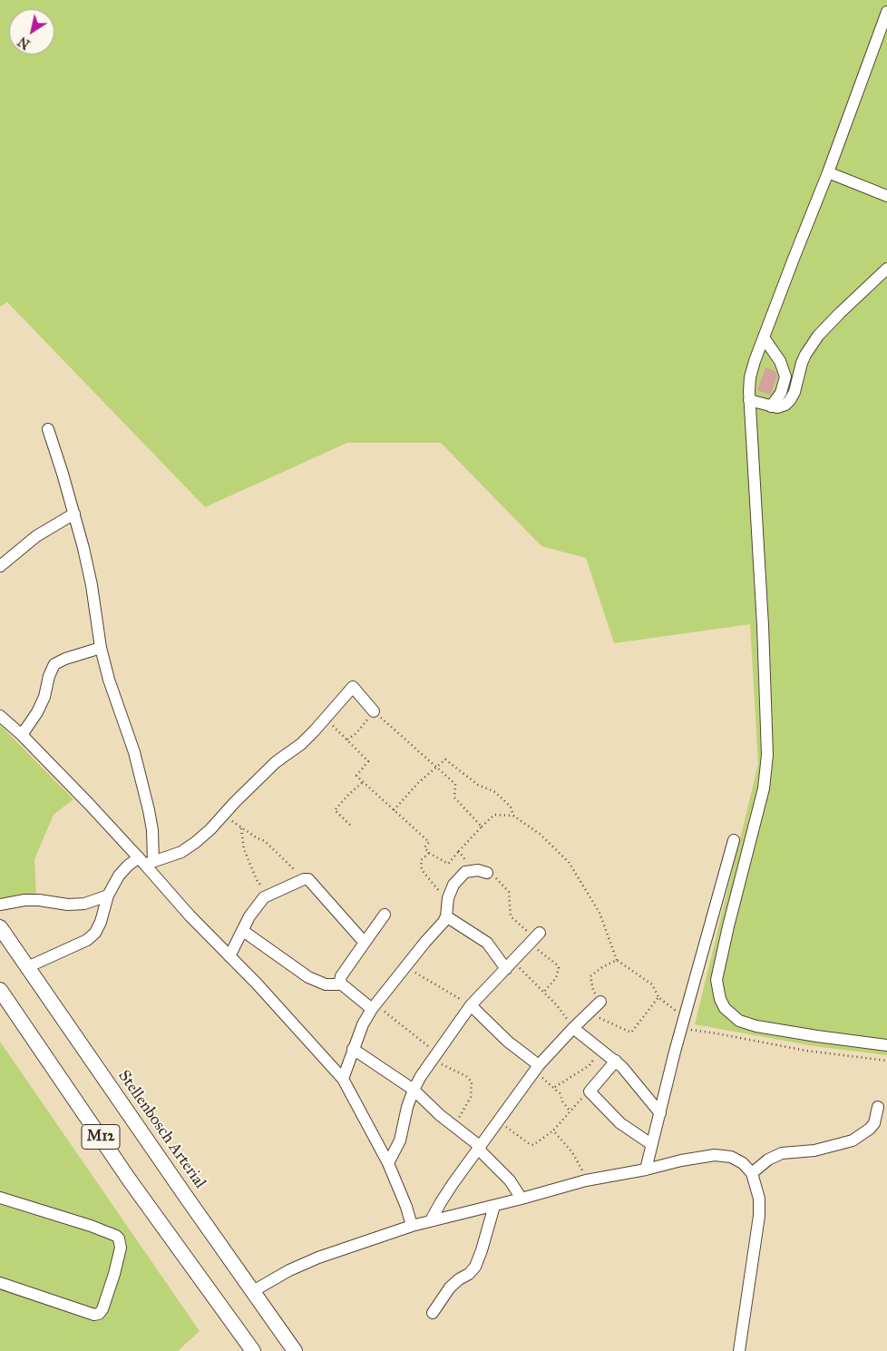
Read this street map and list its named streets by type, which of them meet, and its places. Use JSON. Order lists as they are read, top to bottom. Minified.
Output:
{"streets":{"main road":["Stellenbosch Arterial","M12"]},"north":"bottom left"}
